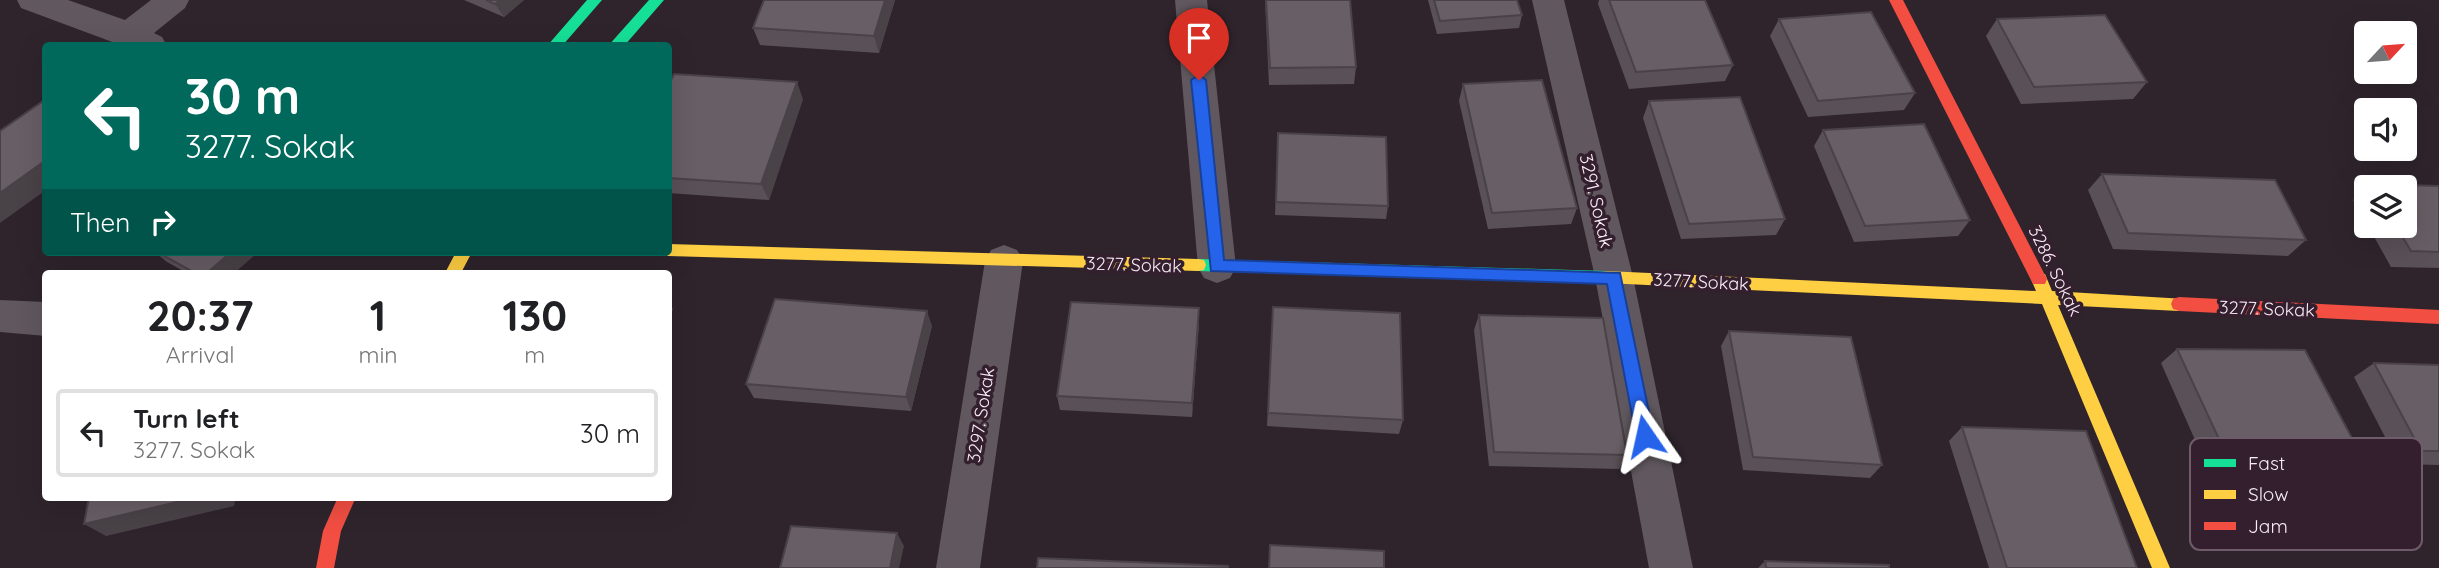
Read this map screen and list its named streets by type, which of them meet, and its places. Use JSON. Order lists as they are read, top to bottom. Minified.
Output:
{"streets":{"street":["3291. Sokak","3277. Sokak","3286. Sokak","3297. Sokak"]},"crossings":[["3291. Sokak","3277. Sokak"],["3277. Sokak","3286. Sokak"],["3277. Sokak","3297. Sokak"]],"legend":["Fast","Slow","Jam"],"north":"top right","page":{"turn":["30 m","3277. Sokak"],"then":"Then","eta":["20:37","Arrival","1","min","130","m"],"list":[{"name":"Turn left","note":"3277. Sokak","value":"30 m"}]}}
